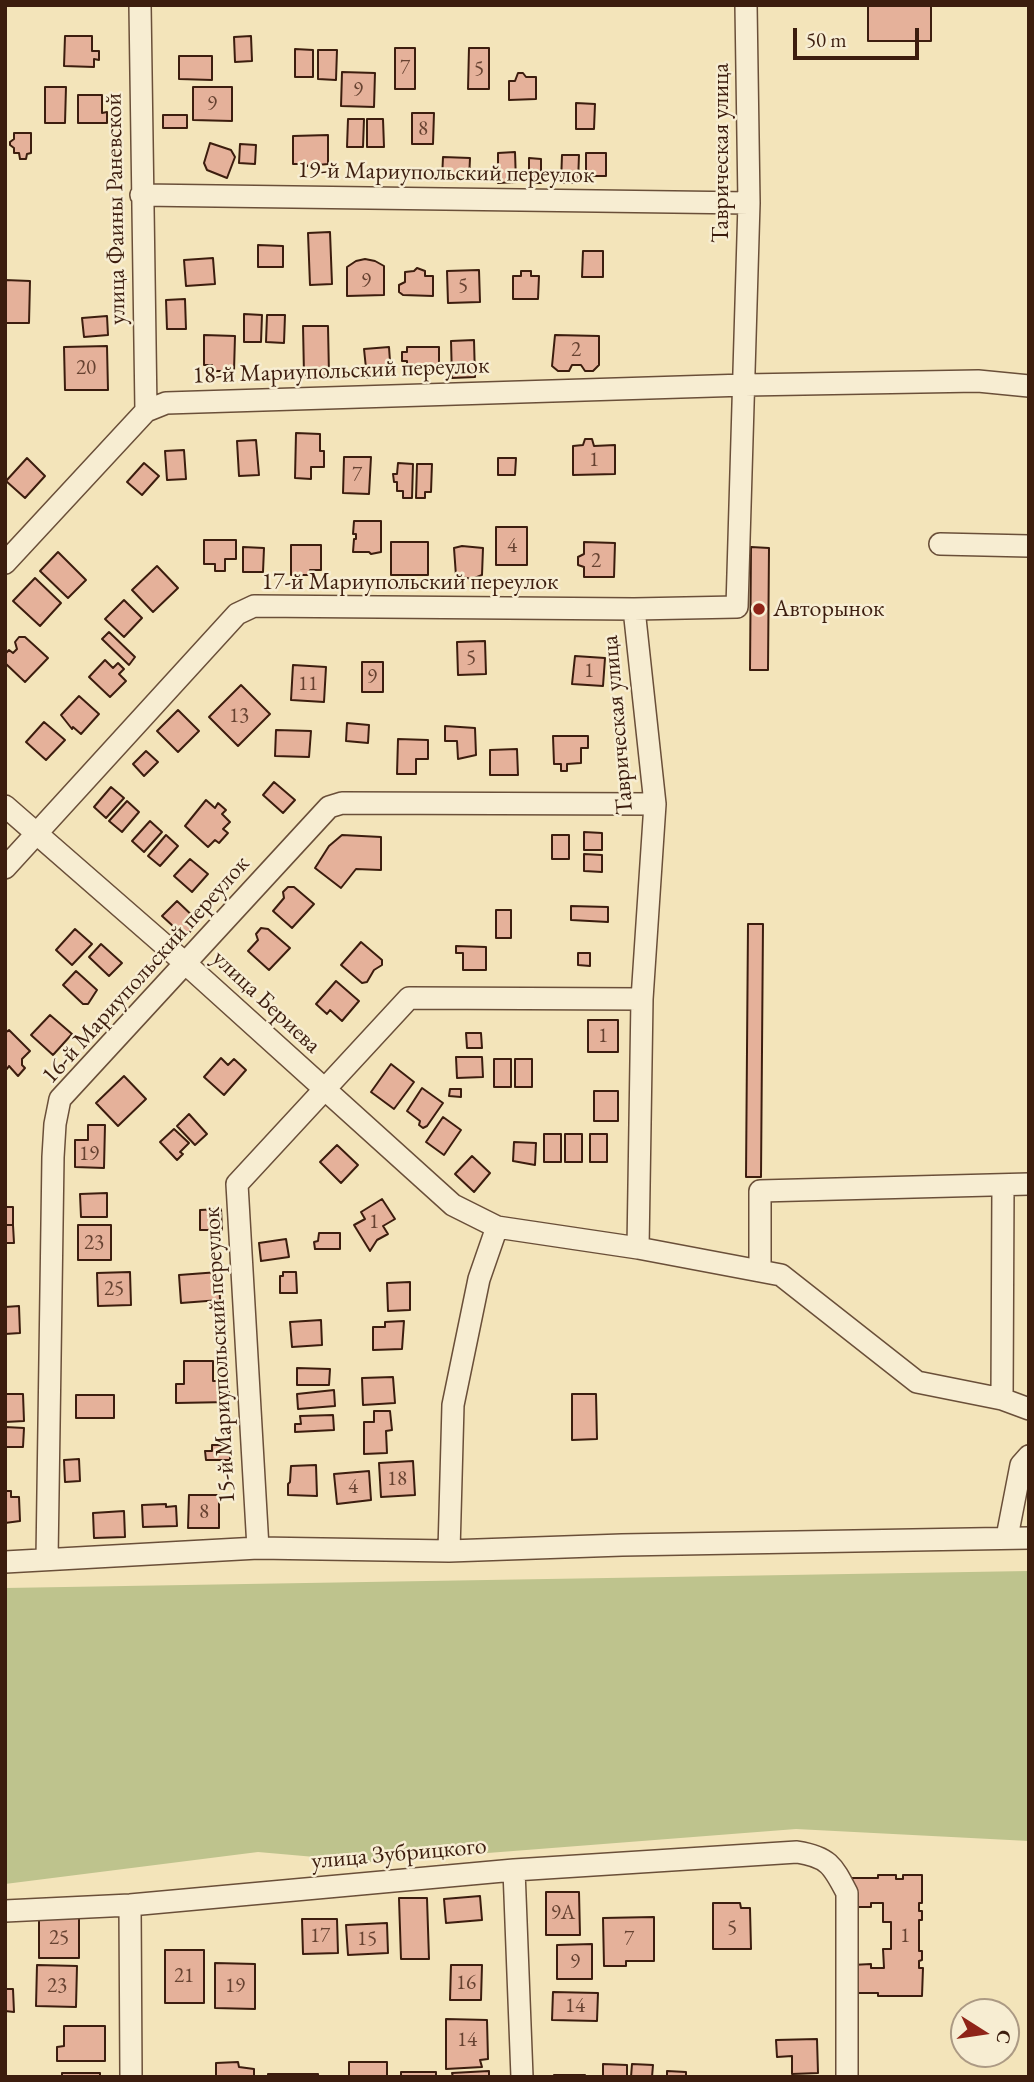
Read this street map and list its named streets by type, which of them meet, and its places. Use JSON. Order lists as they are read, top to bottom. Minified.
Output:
{"streets":{"street":["Таврическая улица","19-й Мариупольский переулок","улица Фаины Раневской","18-й Мариупольский переулок","17-й Мариупольский переулок","16-й Мариупольский переулок","улица Бериева","15-й Мариупольский переулок","улица Зубрицкого"]},"crossings":[["Таврическая улица","19-й Мариупольский переулок"],["Таврическая улица","18-й Мариупольский переулок"],["Таврическая улица","17-й Мариупольский переулок"],["Таврическая улица","16-й Мариупольский переулок"],["Таврическая улица","улица Бериева"],["Таврическая улица","15-й Мариупольский переулок"],["19-й Мариупольский переулок","улица Фаины Раневской"],["улица Фаины Раневской","18-й Мариупольский переулок"],["17-й Мариупольский переулок","улица Бериева"],["16-й Мариупольский переулок","улица Бериева"],["улица Бериева","15-й Мариупольский переулок"]],"places":["Авторынок"],"house_numbers":["7","5","9","9","8","9","5","2","20","1","7","4","2","5","1","9","11","13","1","19","1","23","25","18","4","8","9А","5","17","1","25","15","7","9","21","16","23","19","14","14"],"scale_bar":"50 m","north":"right"}
